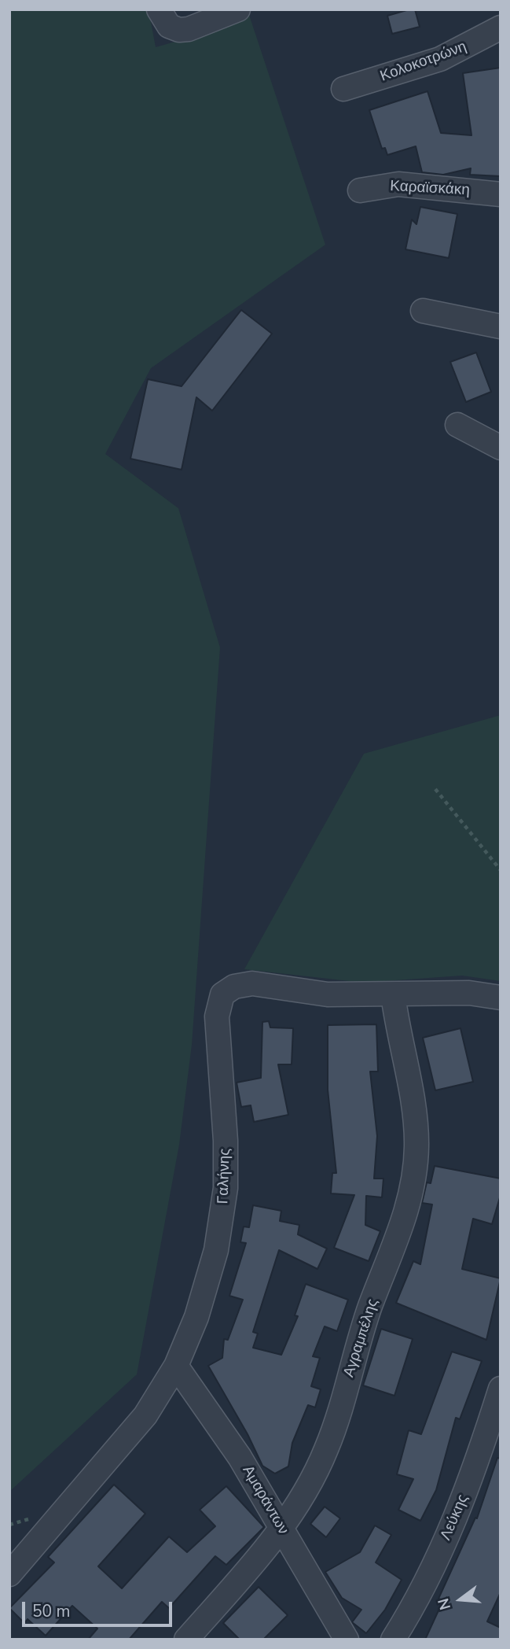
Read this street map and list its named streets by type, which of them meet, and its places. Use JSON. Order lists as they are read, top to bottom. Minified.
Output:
{"streets":{"street":["Κολοκοτρώνη","Καραϊσκάκη","Γαλήνης","Αγραμπέλης","Αμαράντων","Λεύκης"]},"crossings":[["Γαλήνης","Αγραμπέλης"],["Γαλήνης","Αμαράντων"],["Αγραμπέλης","Αμαράντων"]],"scale_bar":"50 m","north":"left"}
